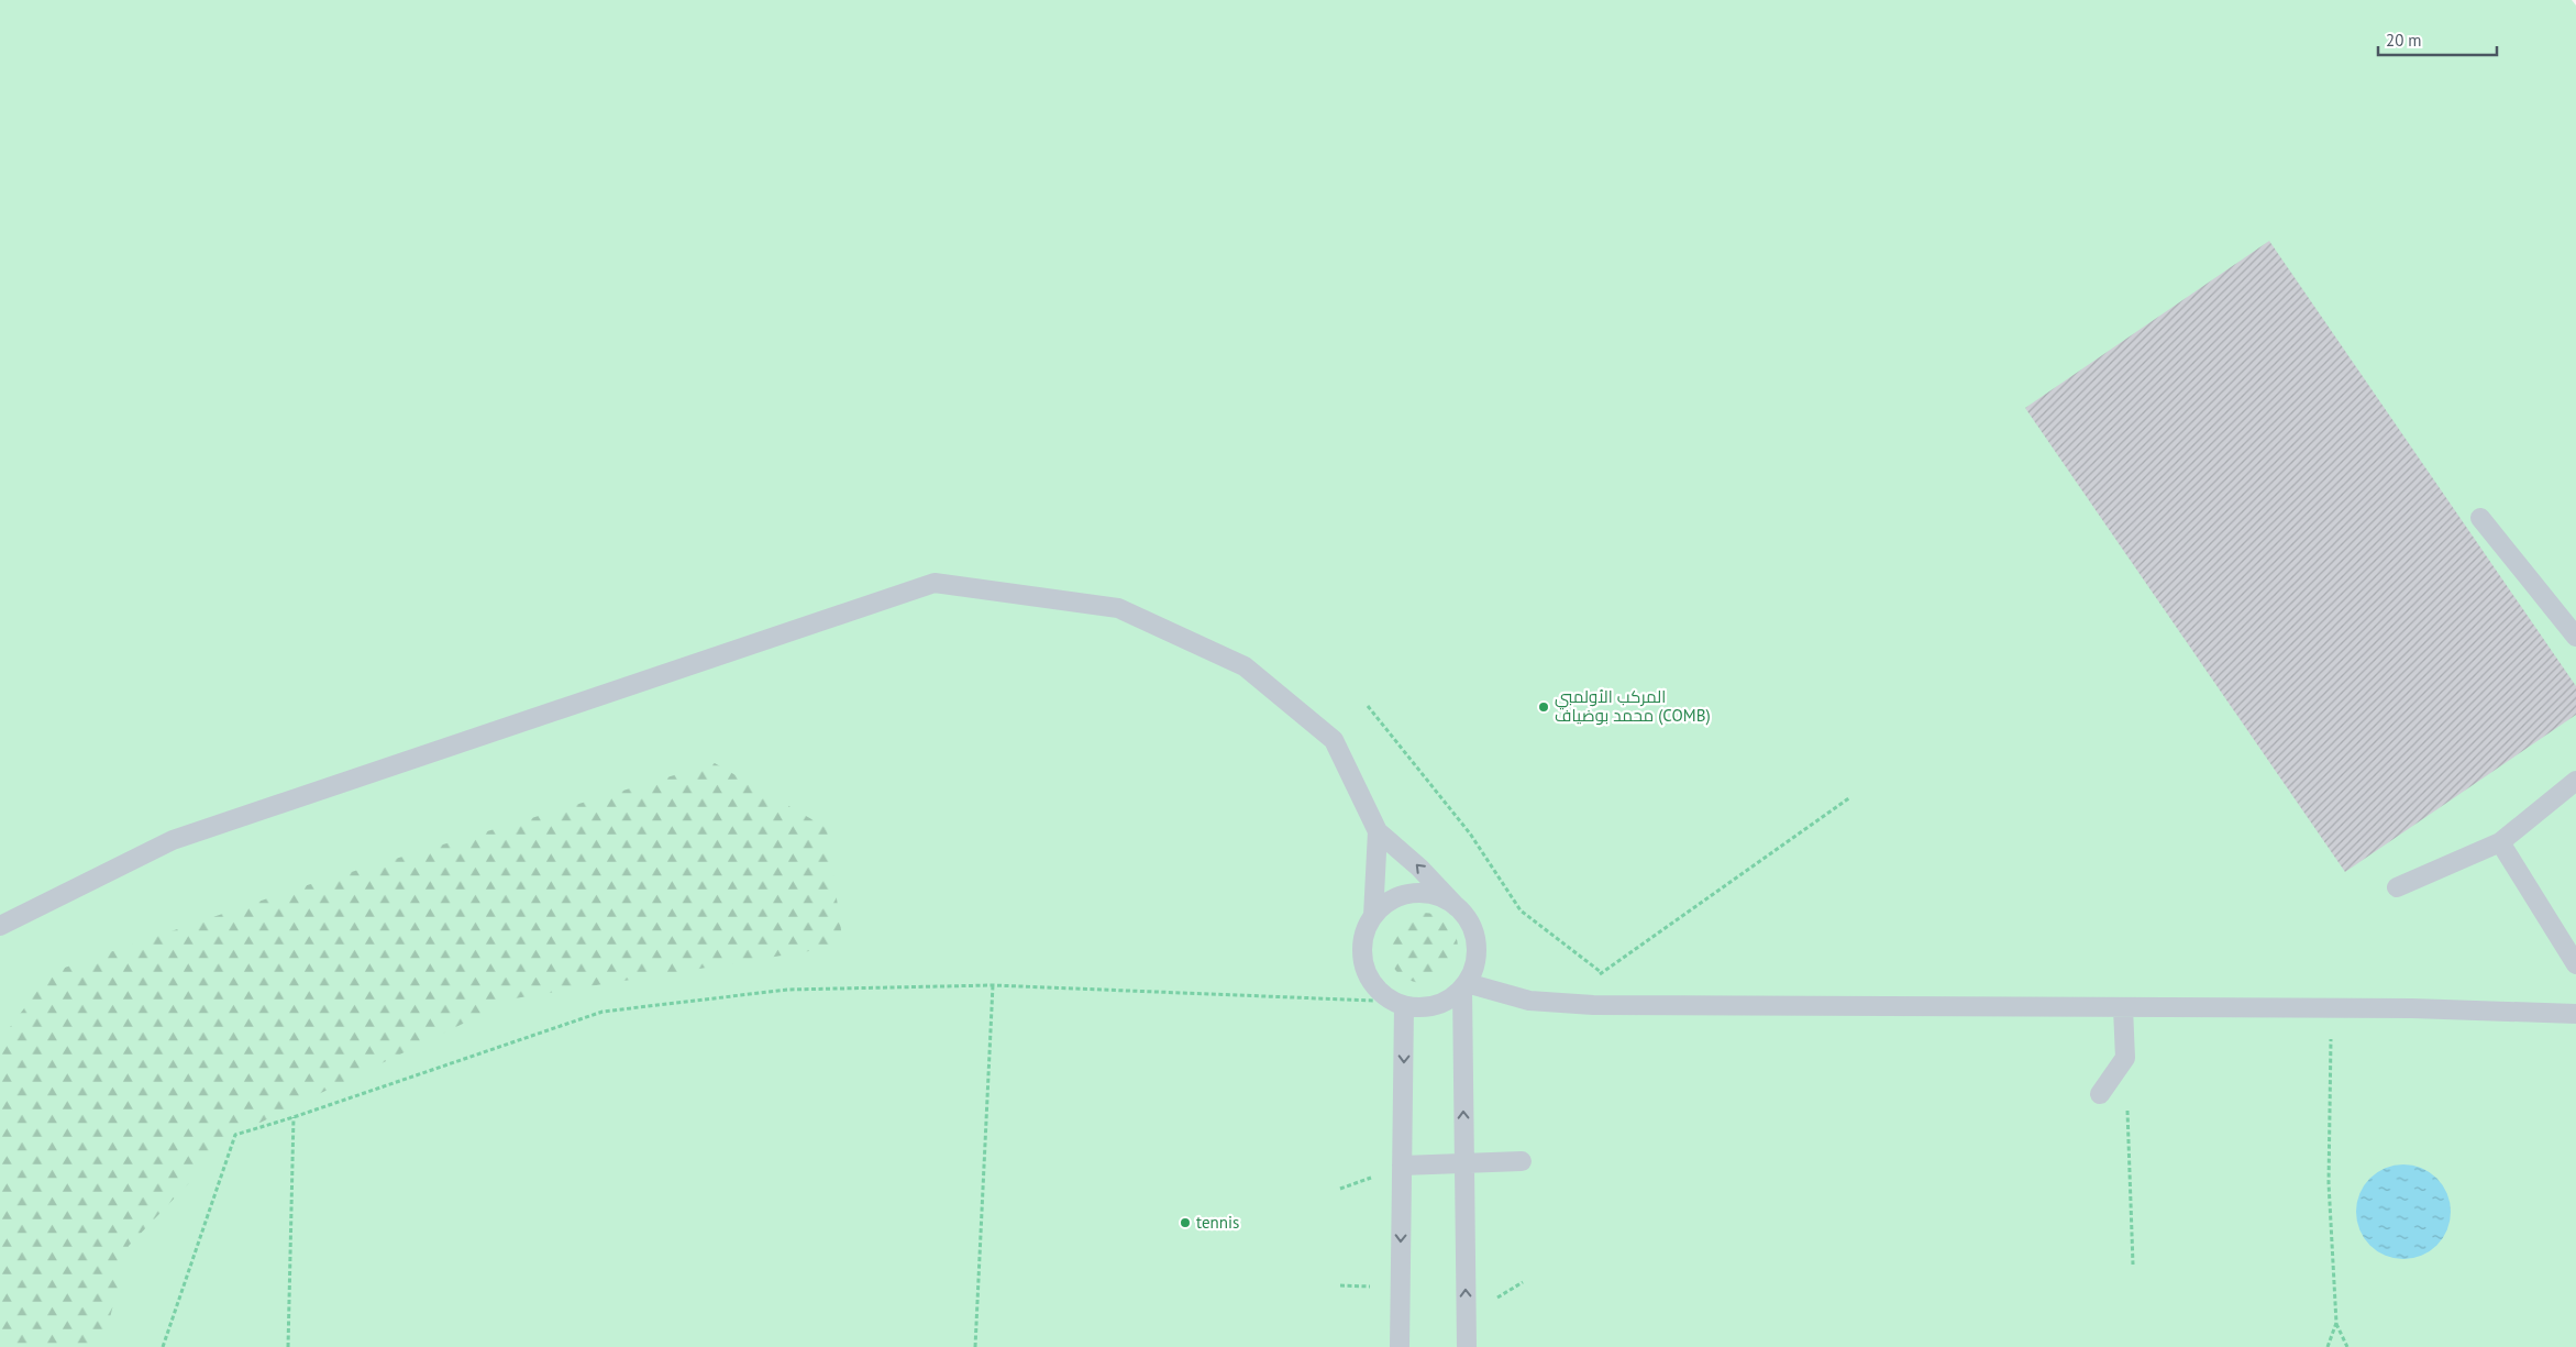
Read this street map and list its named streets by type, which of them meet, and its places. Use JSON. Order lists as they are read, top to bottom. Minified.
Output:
{"places":["المركب الأولمبي محمد بوضياف (COMB)","tennis"],"scale_bar":"20 m"}
